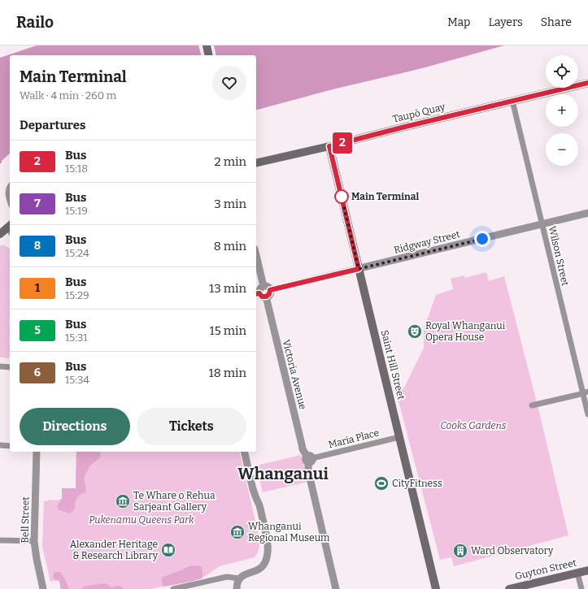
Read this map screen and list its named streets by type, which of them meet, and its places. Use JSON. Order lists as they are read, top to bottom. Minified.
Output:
{"streets":{"main road":["Taupō Quay","Saint Hill Street","Guyton Street"],"street":["Ridgway Street","Wilson Street","Victoria Avenue","Maria Place","Bell Street"]},"crossings":[["Taupō Quay","Wilson Street"],["Taupō Quay","Saint Hill Street"],["Ridgway Street","Wilson Street"],["Ridgway Street","Saint Hill Street"],["Ridgway Street","Victoria Avenue"],["Saint Hill Street","Maria Place"],["Victoria Avenue","Maria Place"]],"districts":["Whanganui"],"parks":["Cooks Gardens","Pukenamu Queens Park"],"places":{"other":["Main Terminal"],"theatre":["Royal Whanganui Opera House"],"sports":["CityFitness"],"museum":["Te Whare o Rehua Sarjeant Gallery","Whanganui Regional Museum"],"library":["Alexander Heritage & Research Library"],"building":["Ward Observatory"]},"lines":["bus line 2"],"page":{"header":"Railo","nav":["Map","Layers","Share"],"on_map":"2","map_buttons":["+","−"],"heading":[["Main Terminal","Walk · 4 min · 260 m"],"Departures"],"list":[{"mark":"2","name":"Bus","note":"15:18","value":"2 min"},{"mark":"7","name":"Bus","note":"15:19","value":"3 min"},{"mark":"8","name":"Bus","note":"15:24","value":"8 min"},{"mark":"1","name":"Bus","note":"15:29","value":"13 min"},{"mark":"5","name":"Bus","note":"15:31","value":"15 min"},{"mark":"6","name":"Bus","note":"15:34","value":"18 min"}],"buttons":["Directions","Tickets"]}}
